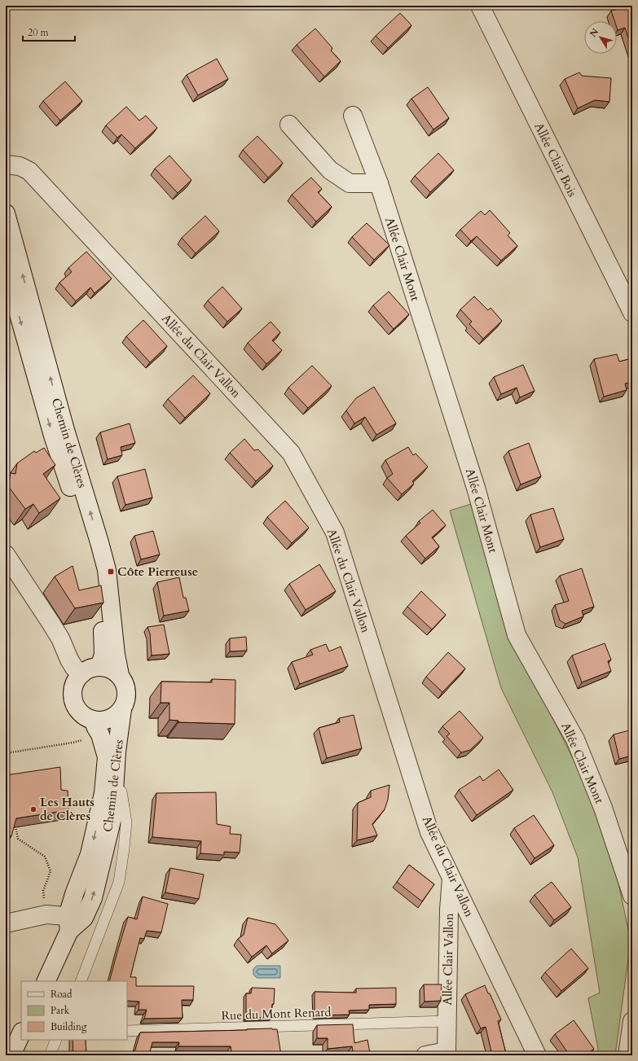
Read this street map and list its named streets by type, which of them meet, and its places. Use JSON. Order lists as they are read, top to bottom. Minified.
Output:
{"streets":{"street":["Allée Clair Bois","Allée Clair Mont","Allée du Clair Vallon","Chemin de Clères","Allée Clair Vallon"],"lane":["Rue du Mont Renard"]},"crossings":[["Allée du Clair Vallon","Allée Clair Vallon"],["Allée Clair Vallon","Rue du Mont Renard"]],"places":{"transit":["Côte Pierreuse"],"other":["Les Hauts de Clères"]},"legend":["Road","Park","Building"],"scale_bar":"20 m","north":"top left"}
